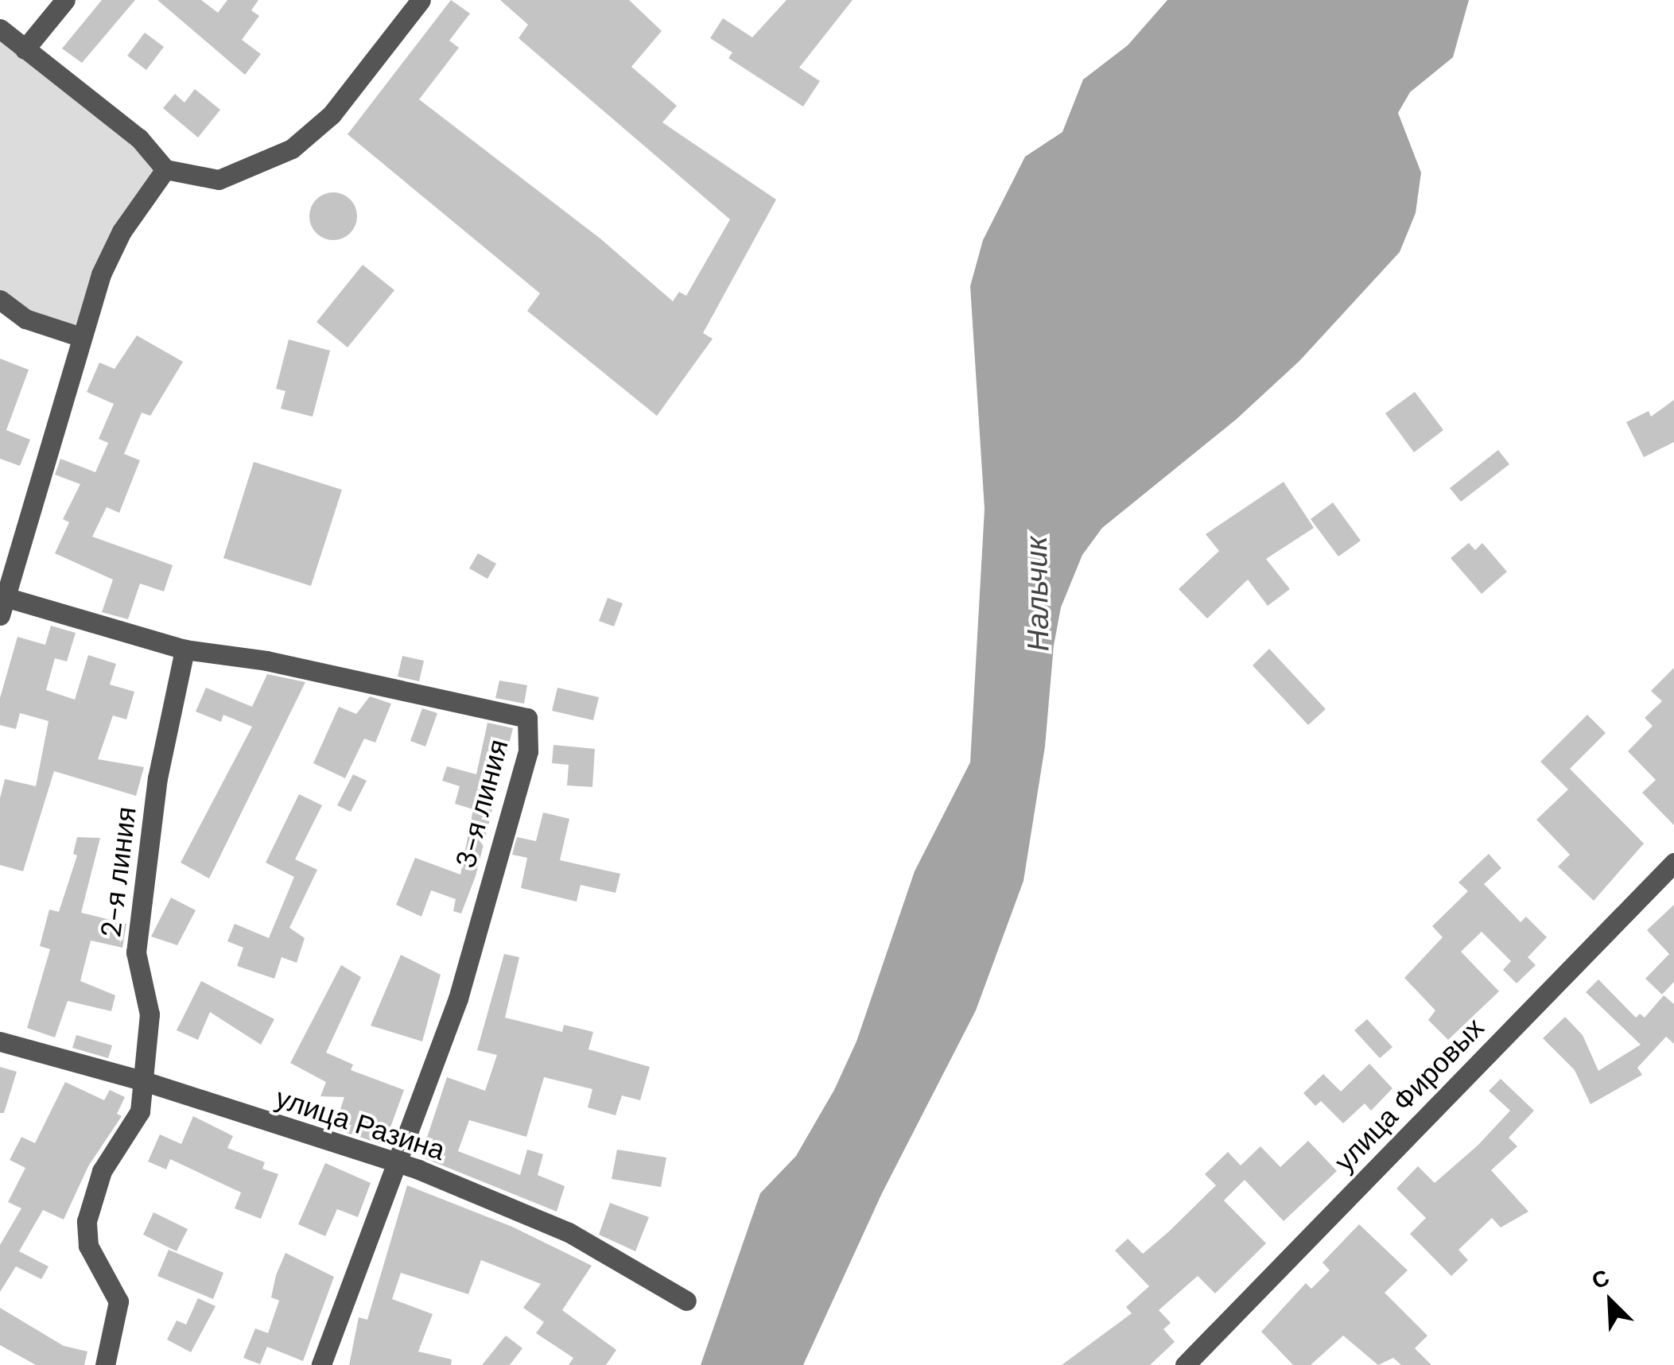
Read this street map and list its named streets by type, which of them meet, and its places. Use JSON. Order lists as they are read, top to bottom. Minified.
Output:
{"streets":{"street":["3-я линия","2-я линия","улица Фировых","улица Разина"]},"crossings":[["3-я линия","2-я линия"],["3-я линия","улица Разина"],["2-я линия","улица Разина"]],"water":["Нальчик"],"north":"top left"}
